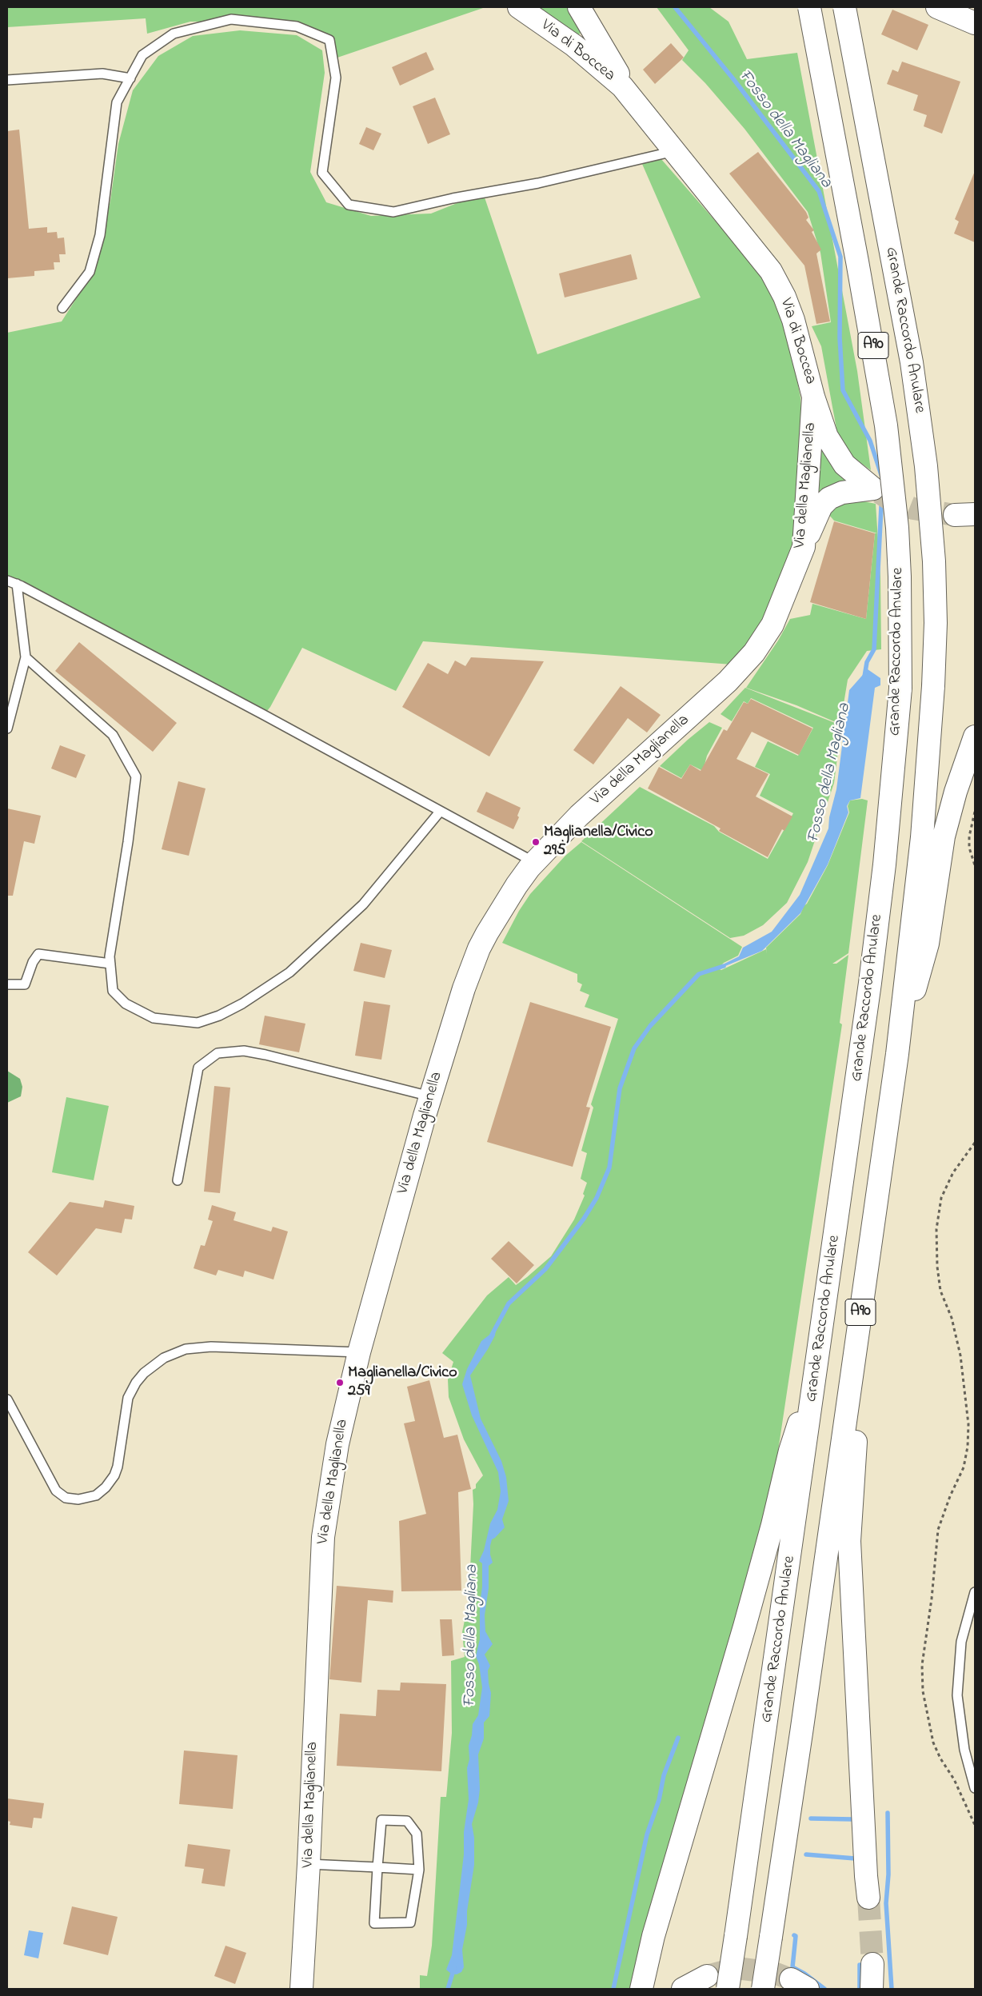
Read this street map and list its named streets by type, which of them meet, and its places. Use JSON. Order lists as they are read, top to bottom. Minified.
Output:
{"streets":{"main road":["Via di Boccea","Grande Raccordo Anulare","A90","Via della Maglianella"]},"crossings":[["Via di Boccea","Via della Maglianella"]],"water":["Fosso della Magliana"],"places":["Maglianella/Civico 295","Maglianella/Civico 259"]}
